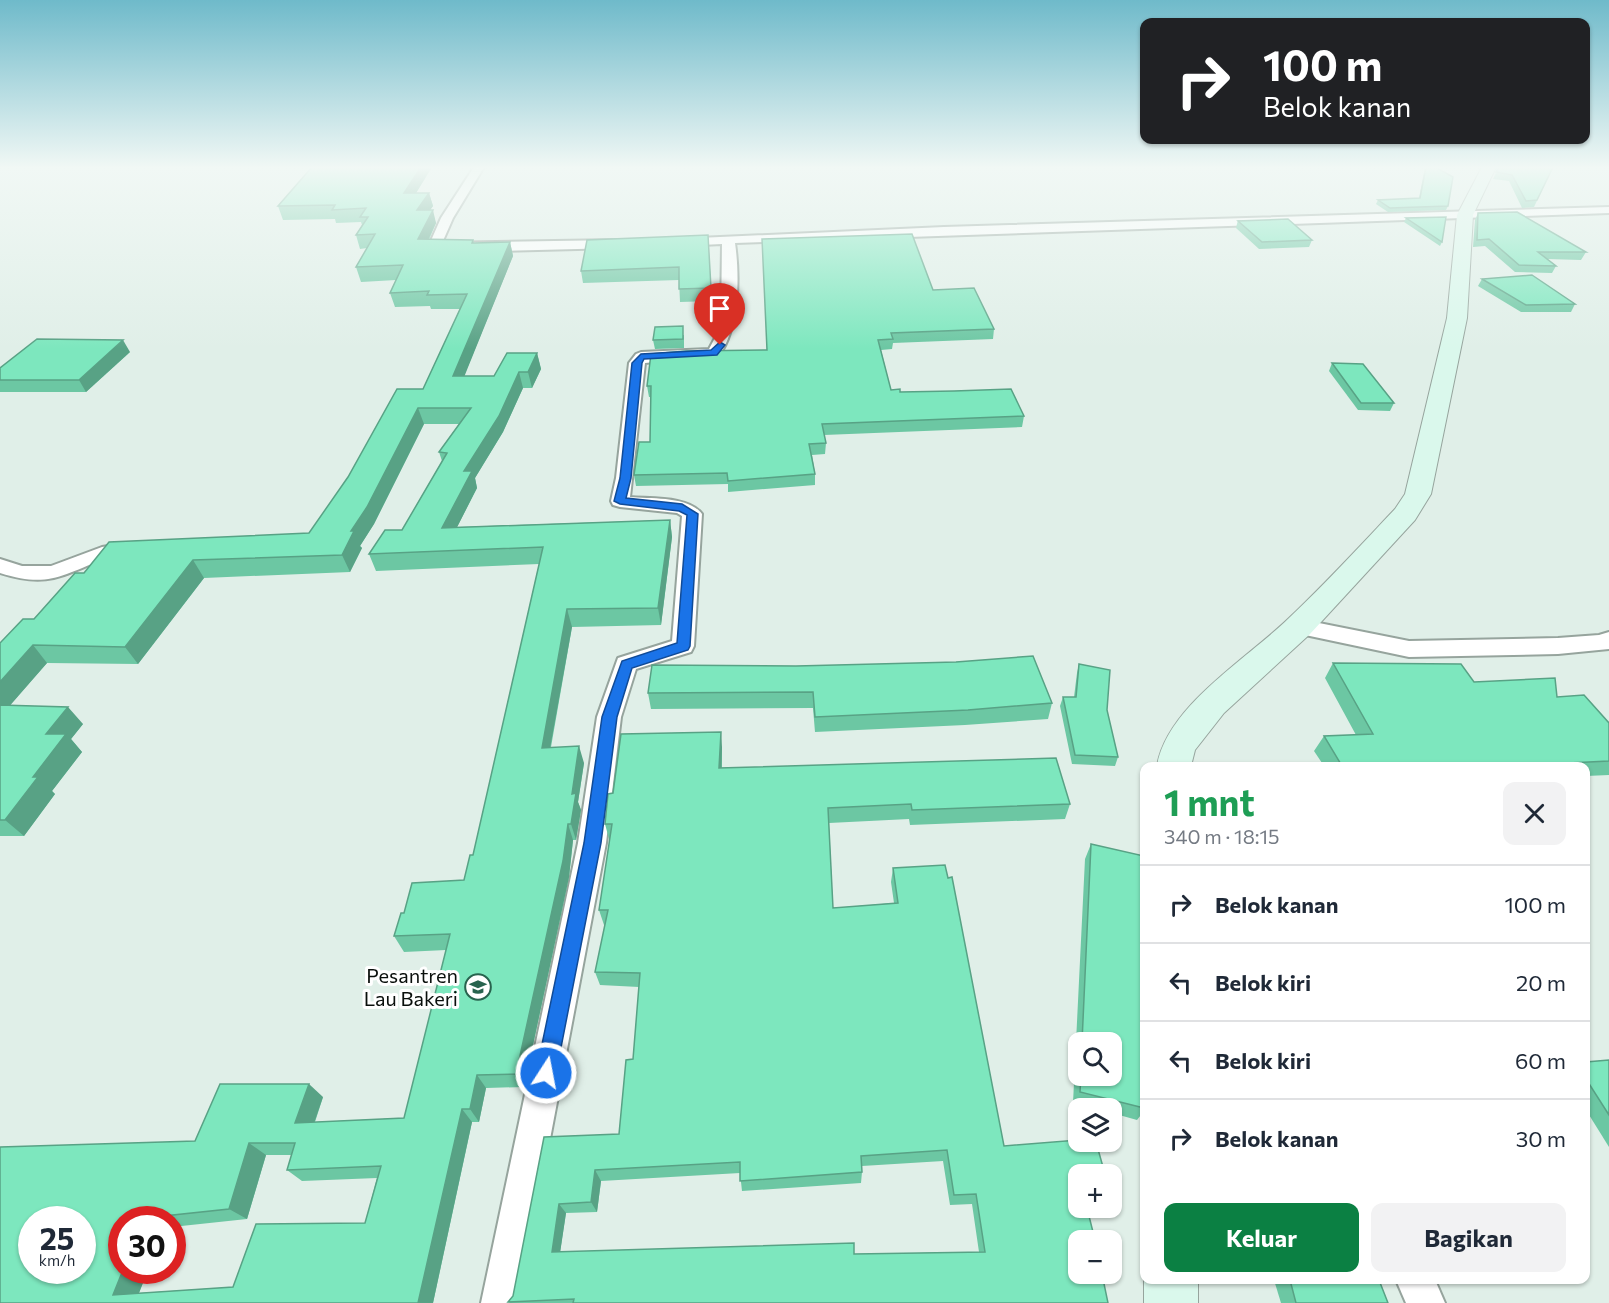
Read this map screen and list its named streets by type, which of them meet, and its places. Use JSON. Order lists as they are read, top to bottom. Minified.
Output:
{"places":{"school or university":["Pesantren Lau Bakeri"]},"page":{"turn":["100 m","Belok kanan"],"heading":["1 mnt","340 m · 18:15"],"list":[{"name":"Belok kanan","value":"100 m"},{"name":"Belok kiri","value":"20 m"},{"name":"Belok kiri","value":"60 m"},{"name":"Belok kanan","value":"30 m"}],"map_buttons":["+","−"],"buttons":["Keluar","Bagikan"],"speed":"25 km/h","limit":"30"}}
